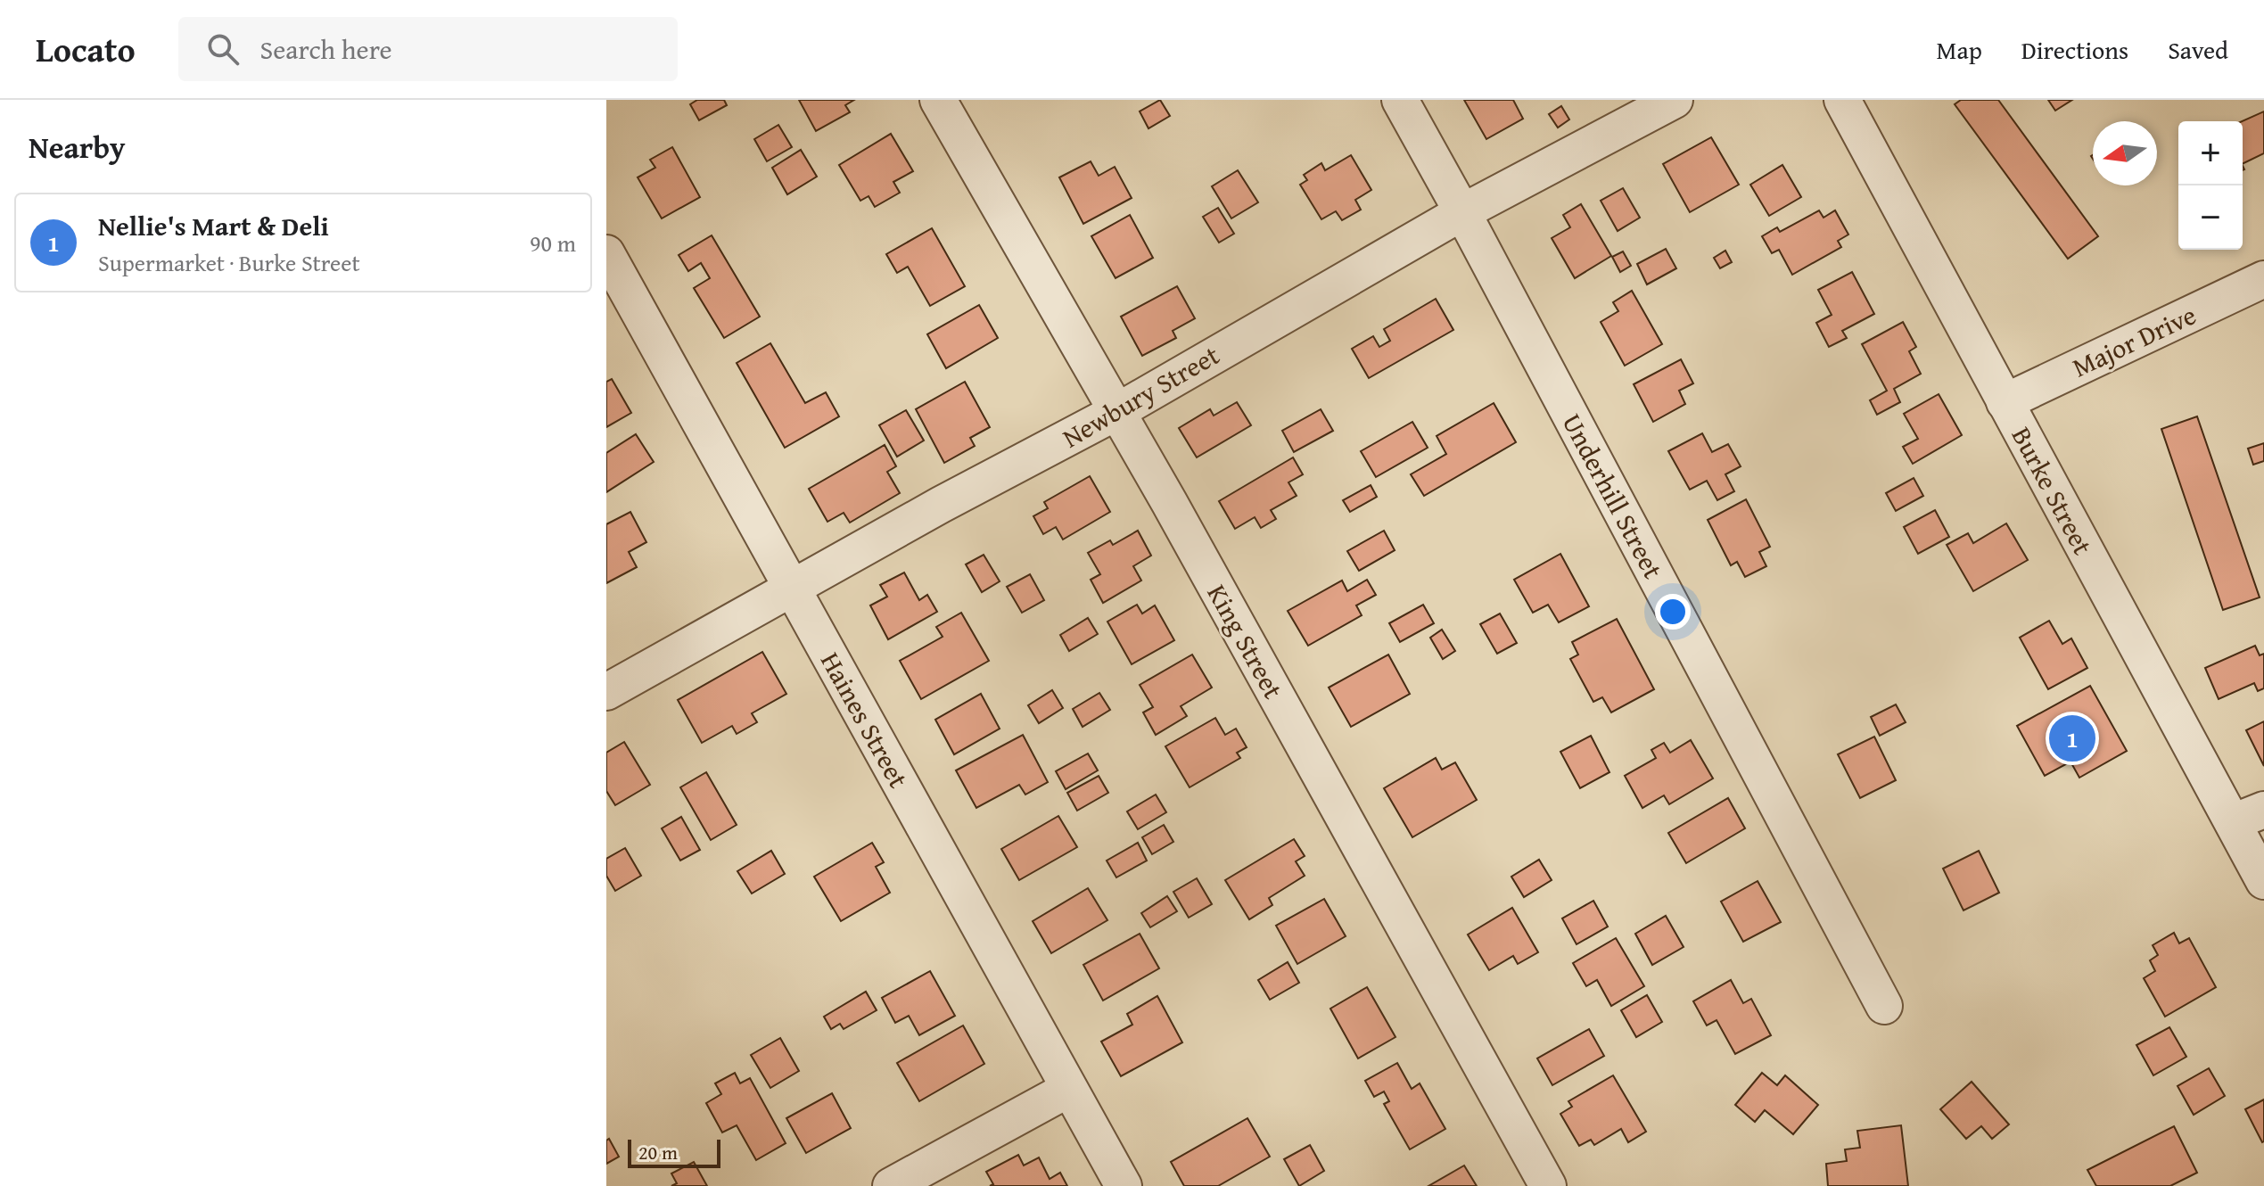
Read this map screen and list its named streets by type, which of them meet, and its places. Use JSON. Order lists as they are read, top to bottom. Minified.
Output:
{"streets":{"street":["Major Drive","Newbury Street","Burke Street","Underhill Street","King Street","Haines Street"]},"crossings":[["Major Drive","Burke Street"],["Newbury Street","Underhill Street"],["Newbury Street","King Street"],["Newbury Street","Haines Street"]],"scale_bar":"20 m","north":"left","page":{"header":"Locato","search":"Search here","nav":["Map","Directions","Saved"],"heading":"Nearby","map_buttons":["+","−"],"list":[{"mark":"1","name":"Nellie's Mart & Deli","note":"Supermarket · Burke Street","value":"90 m"}],"pins":"1","scale":"20 m"}}
